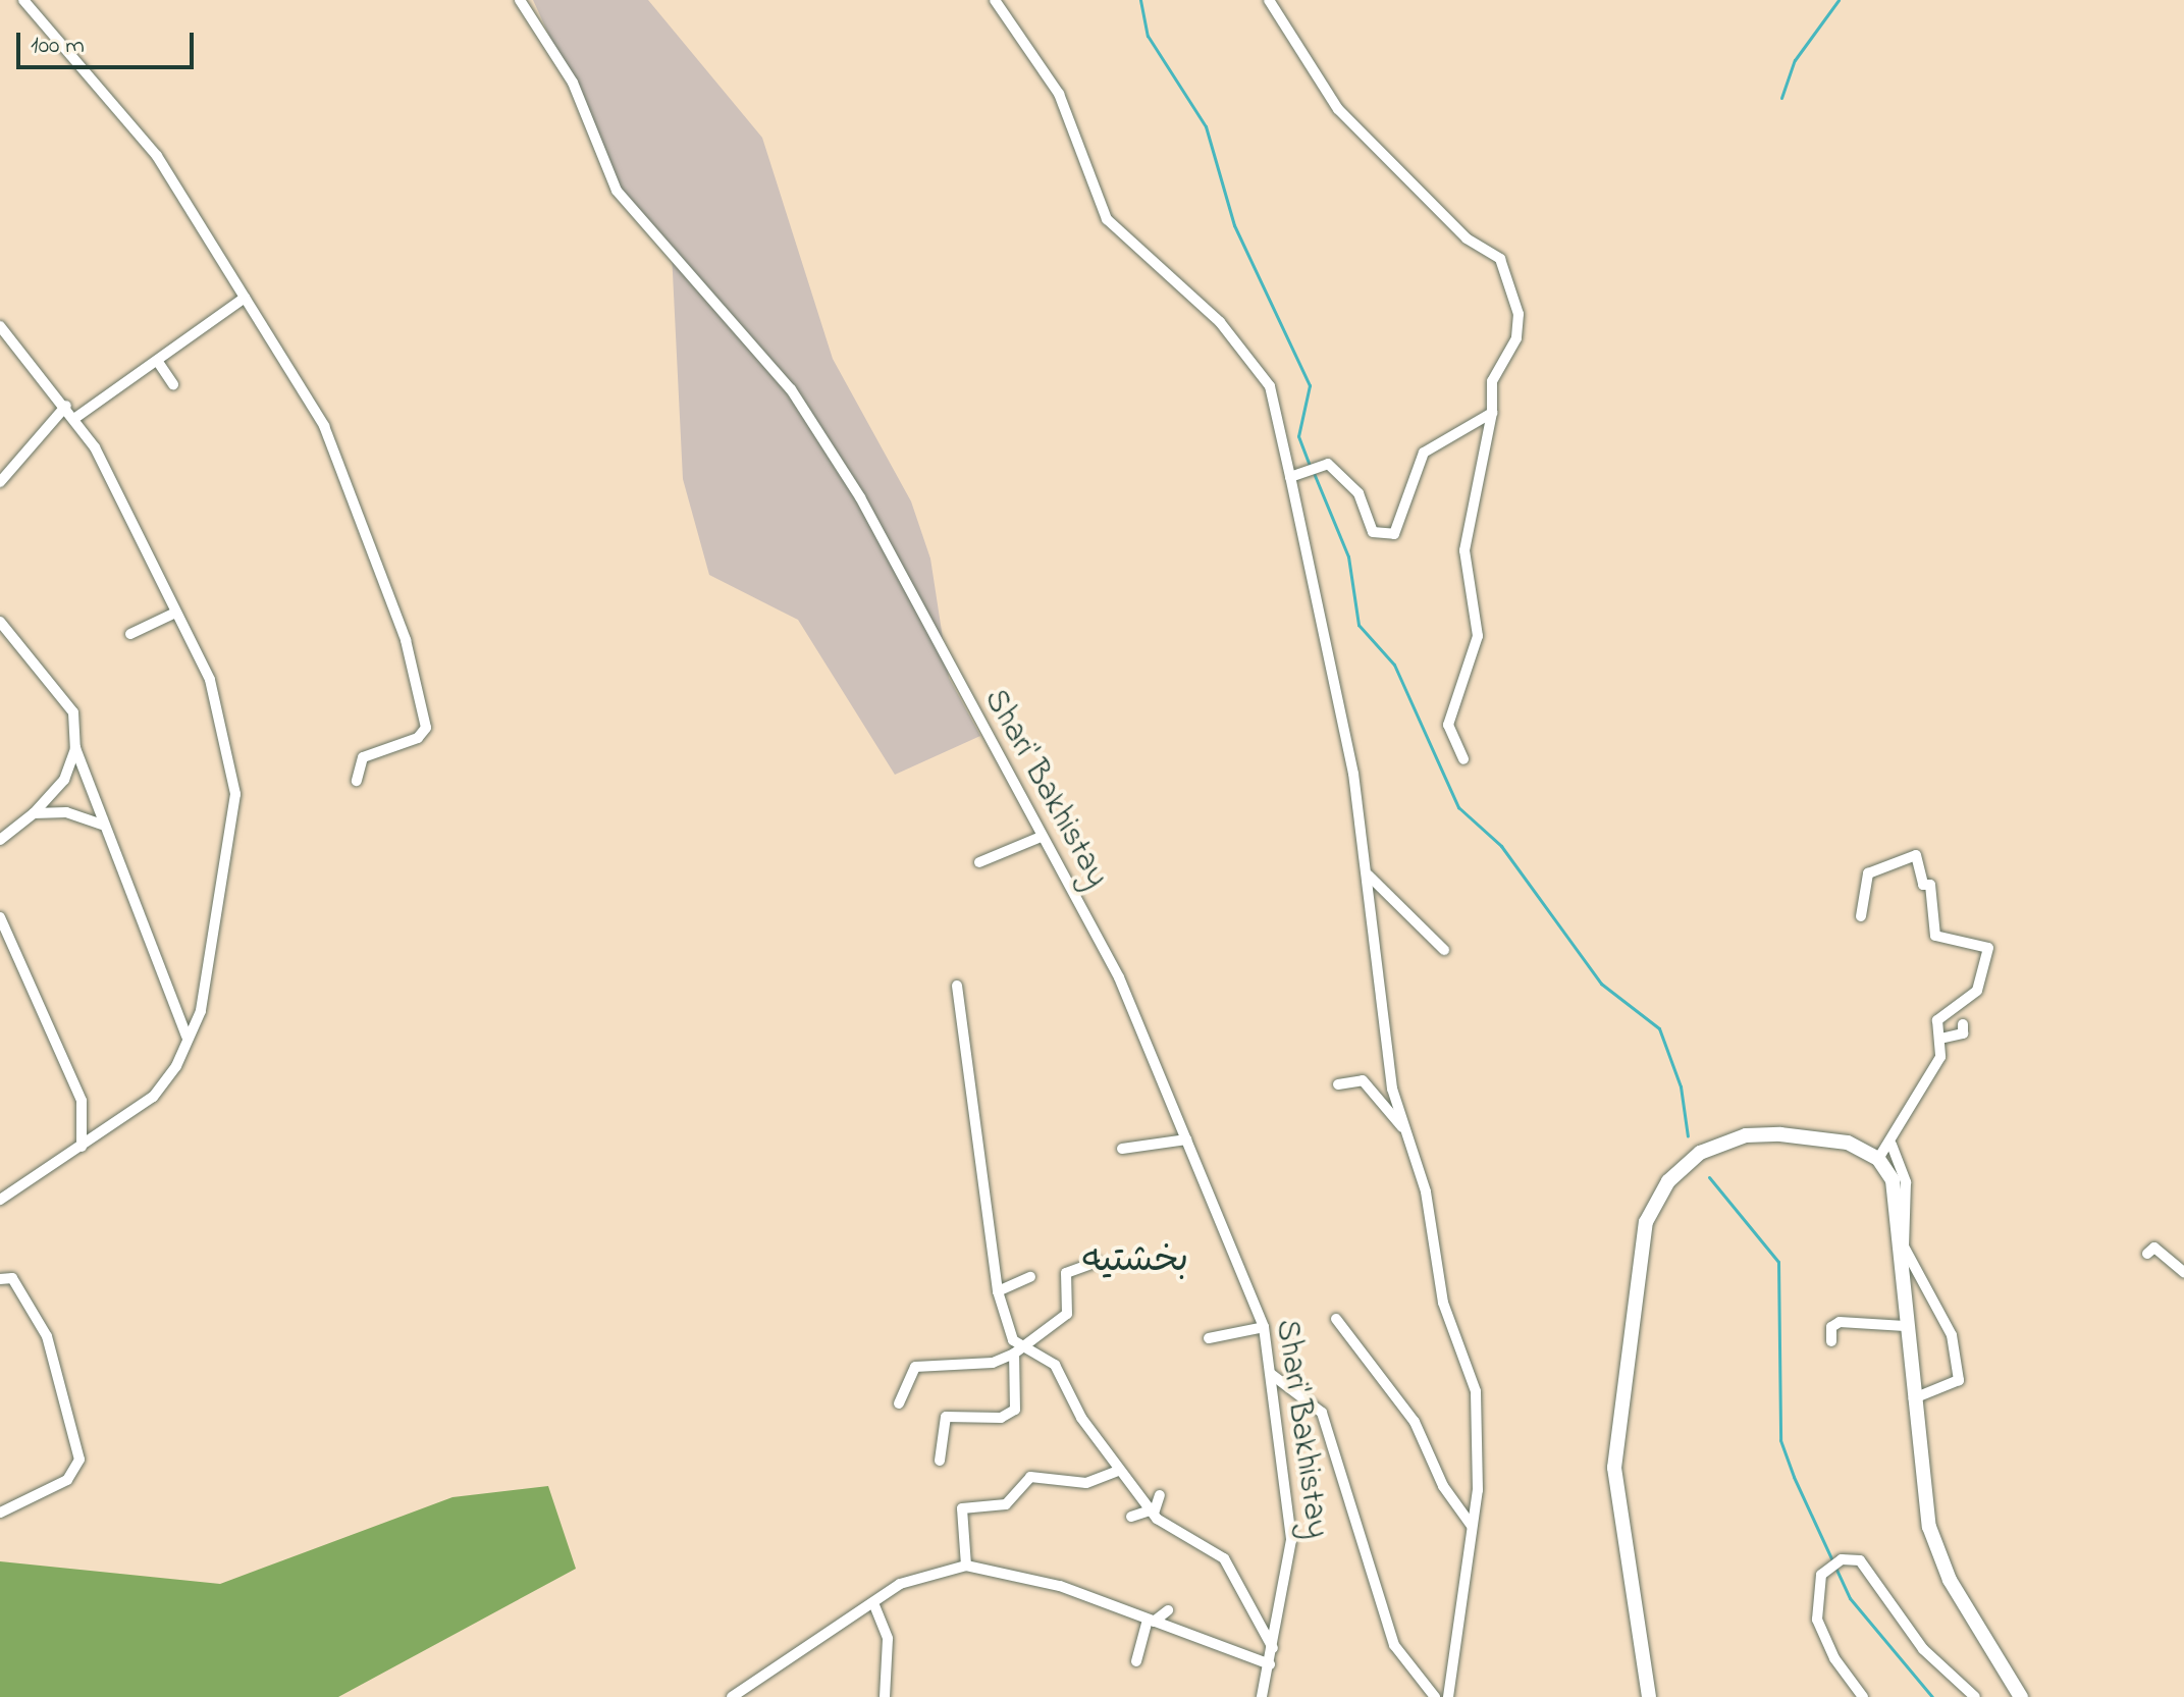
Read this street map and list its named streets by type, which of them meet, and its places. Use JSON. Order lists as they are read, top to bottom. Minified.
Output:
{"streets":{"street":["Shari' Bakhistay"]},"districts":["بخشتيه"],"scale_bar":"100 m"}
